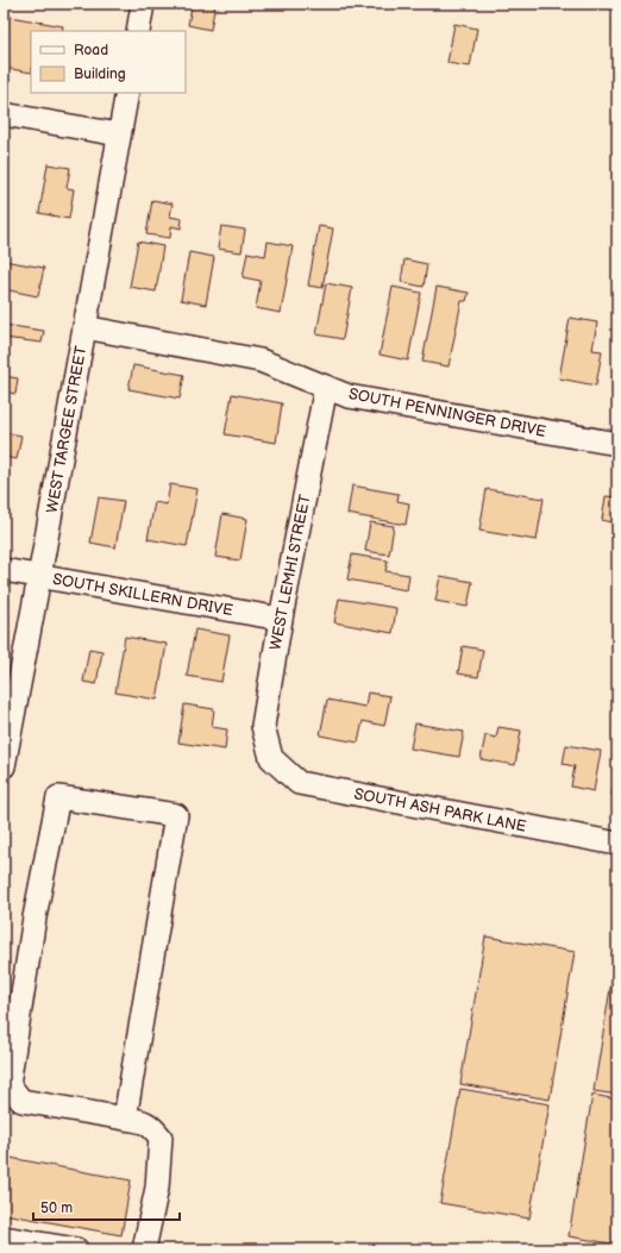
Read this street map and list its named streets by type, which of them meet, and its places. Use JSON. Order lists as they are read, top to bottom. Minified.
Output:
{"streets":{"street":["SOUTH PENNINGER DRIVE","WEST TARGEE STREET","WEST LEMHI STREET","SOUTH SKILLERN DRIVE","SOUTH ASH PARK LANE"]},"crossings":[["SOUTH PENNINGER DRIVE","WEST TARGEE STREET"],["SOUTH PENNINGER DRIVE","WEST LEMHI STREET"],["WEST TARGEE STREET","SOUTH SKILLERN DRIVE"],["WEST LEMHI STREET","SOUTH SKILLERN DRIVE"],["WEST LEMHI STREET","SOUTH ASH PARK LANE"]],"legend":["Road","Building"],"scale_bar":"50 m"}
